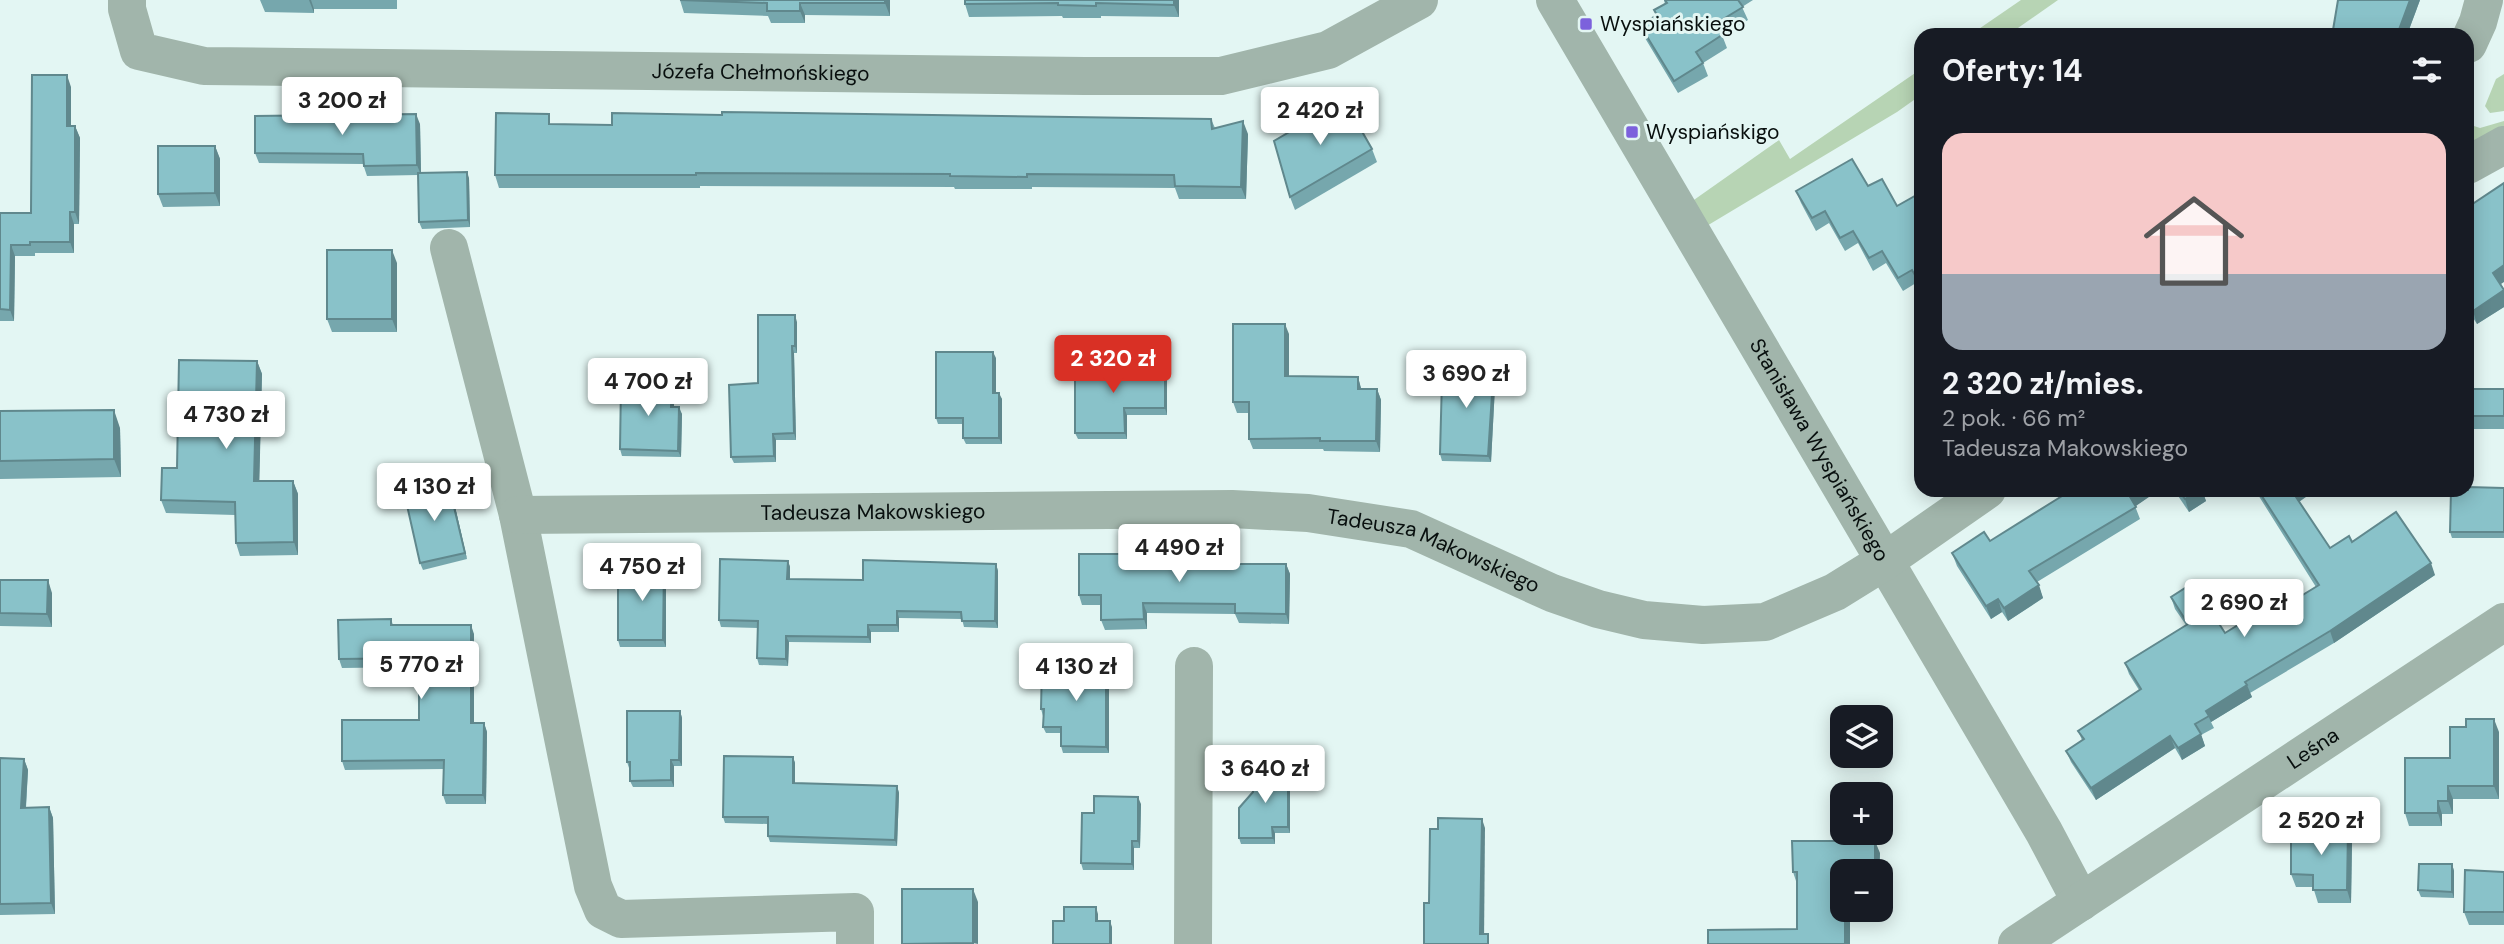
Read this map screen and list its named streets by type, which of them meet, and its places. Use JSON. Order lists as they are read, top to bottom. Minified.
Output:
{"streets":{"street":["Józefa Chełmońskiego","Stanisława Wyspiańskiego","Tadeusza Makowskiego","Leśna"]},"crossings":[["Stanisława Wyspiańskiego","Tadeusza Makowskiego"],["Stanisława Wyspiańskiego","Leśna"]],"places":{"transit":["Wyspiańskiego","Wyspiańskigo"]},"page":{"heading":"Oferty: 14","price":["3 200 zł","2 420 zł","2 320 zł","3 690 zł","4 700 zł","4 730 zł","4 130 zł","4 490 zł","4 750 zł","2 690 zł","5 770 zł","4 130 zł","3 640 zł","2 520 zł"],"list":[{"name":"2 320 zł/mies.","note":"2 pok. · 66 m² · Tadeusza Makowskiego"}],"map_buttons":["+","−"]}}
